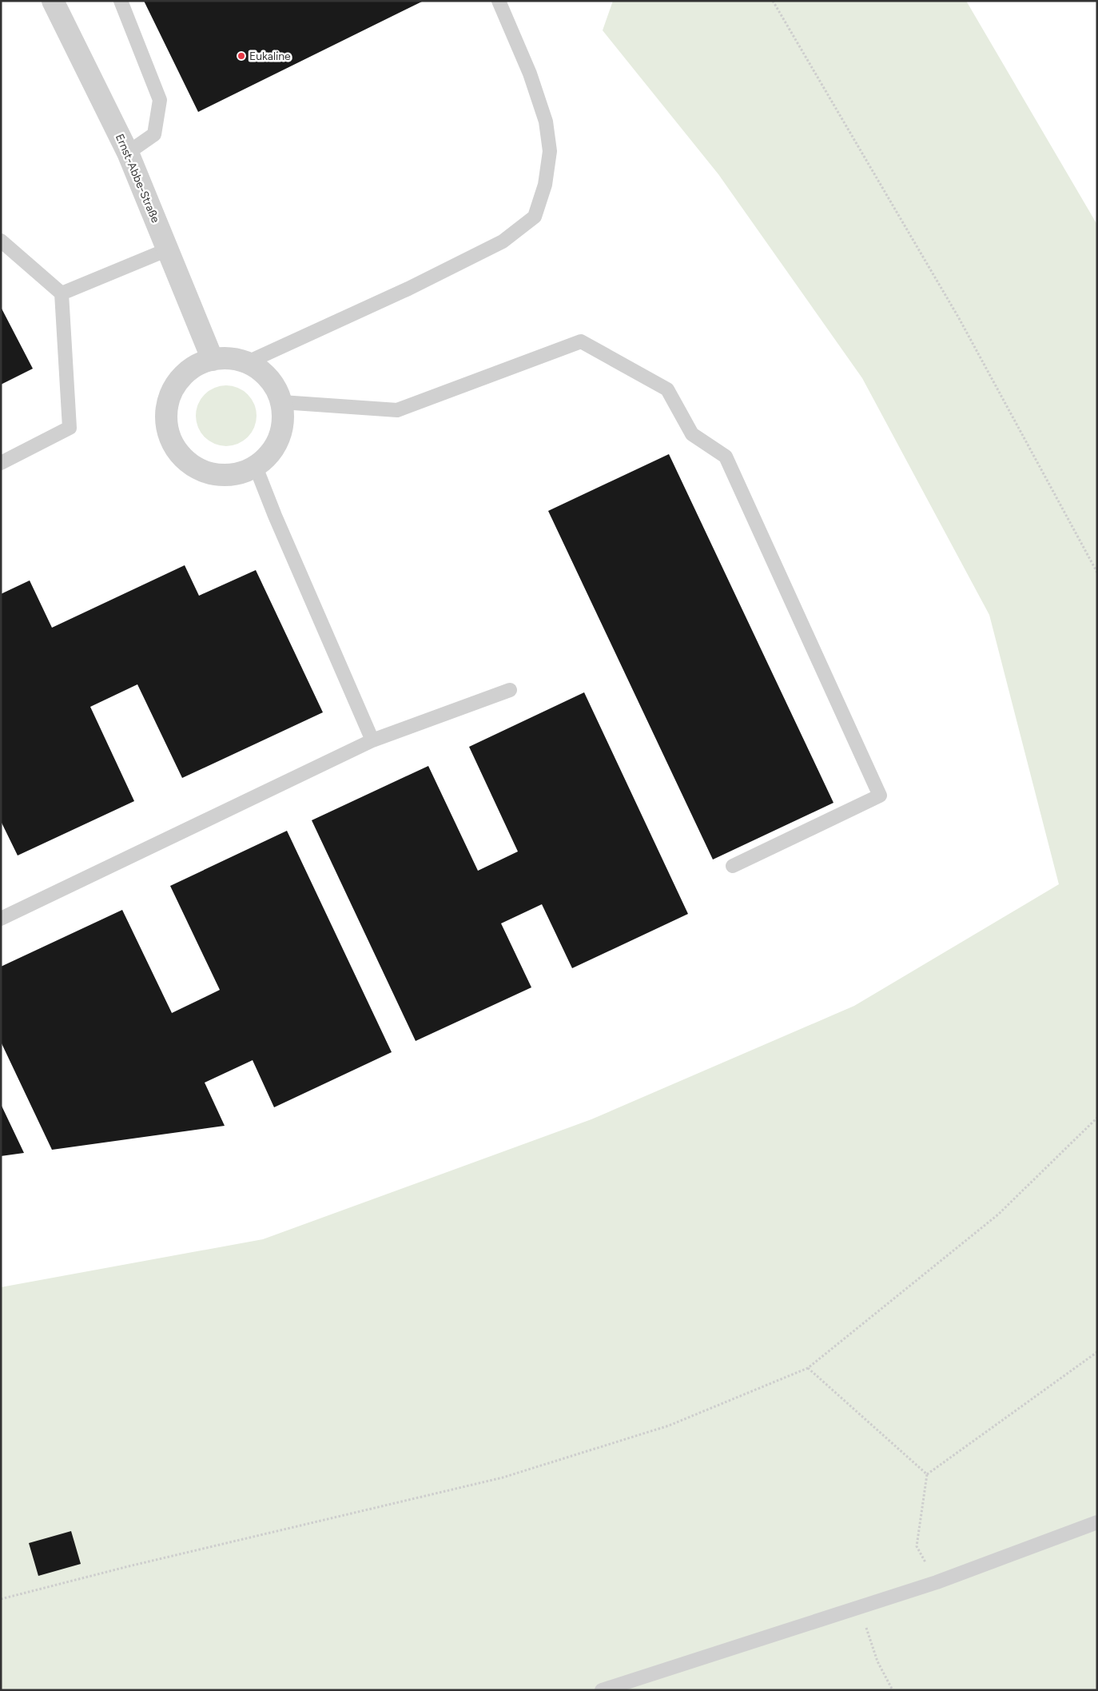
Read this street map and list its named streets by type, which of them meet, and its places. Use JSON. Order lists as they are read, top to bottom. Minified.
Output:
{"streets":{"street":["Ernst-Abbe-Straße"]},"places":["Eukaline"]}
